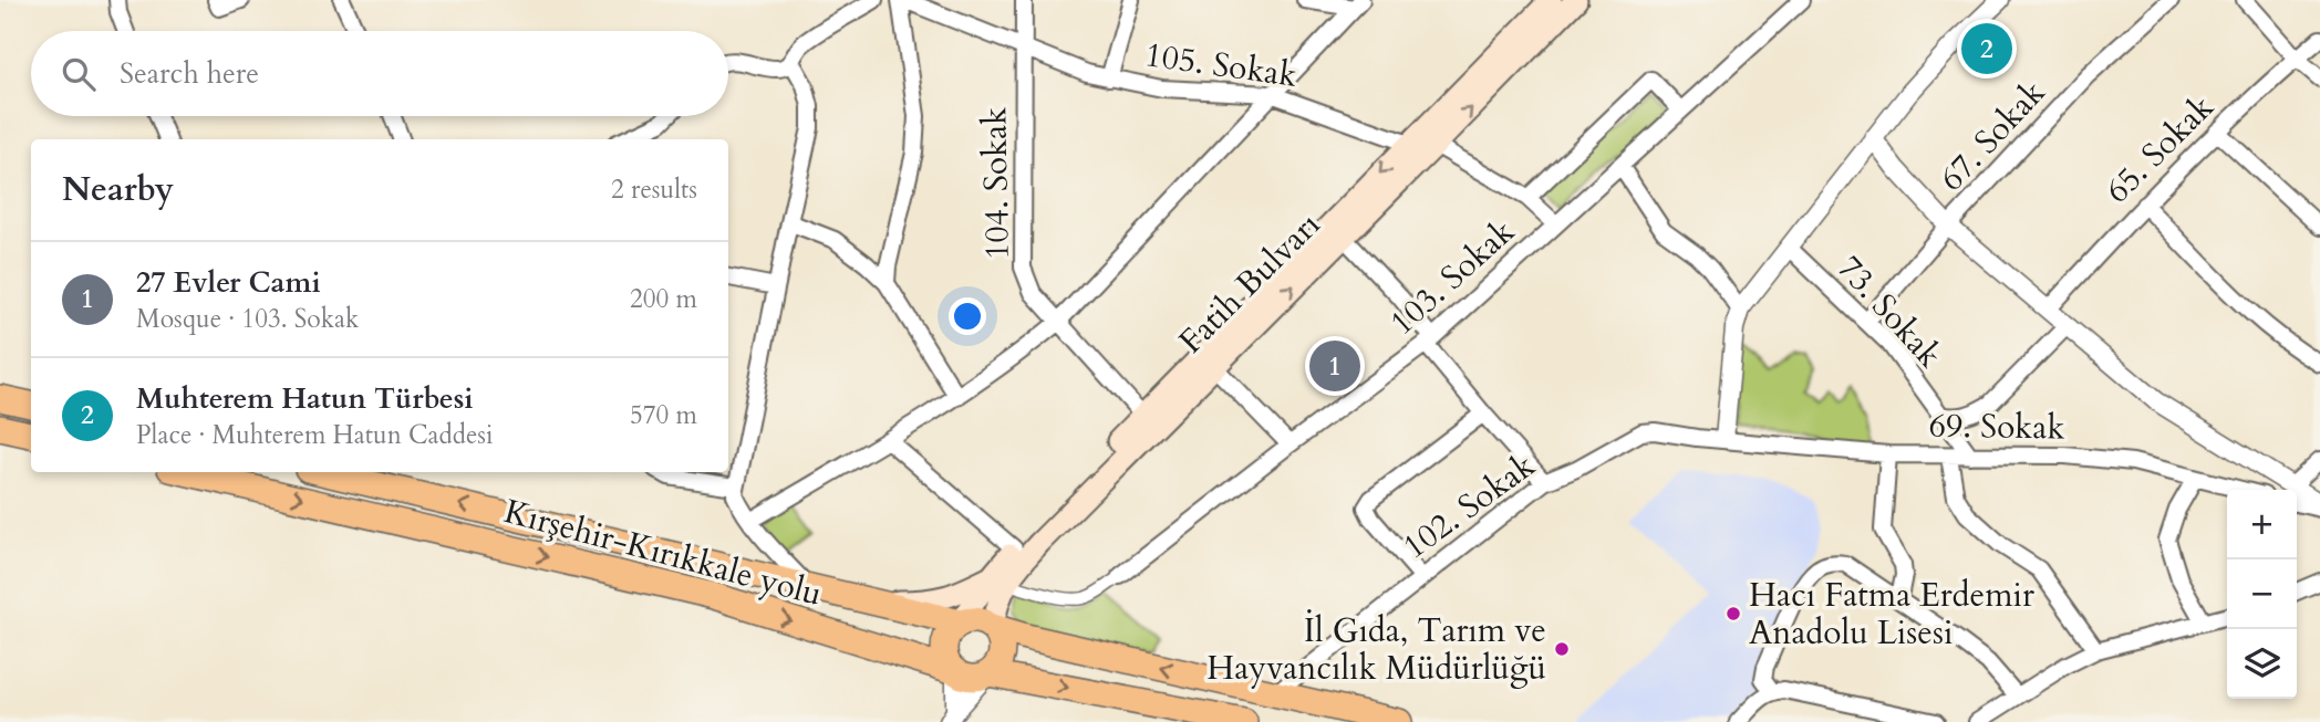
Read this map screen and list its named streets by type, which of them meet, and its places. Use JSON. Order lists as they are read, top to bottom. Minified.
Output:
{"streets":{"highway":["Kırşehir-Kırıkkale yolu"],"main road":["Fatih Bulvarı"],"street":["105. Sokak","67. Sokak","65. Sokak","104. Sokak","103. Sokak","73. Sokak","69. Sokak","102. Sokak"]},"crossings":[["105. Sokak","104. Sokak"],["105. Sokak","Fatih Bulvarı"],["67. Sokak","73. Sokak"],["104. Sokak","Fatih Bulvarı"],["Fatih Bulvarı","Kırşehir-Kırıkkale yolu"],["73. Sokak","69. Sokak"],["69. Sokak","102. Sokak"]],"places":["Hacı Fatma Erdemir Anadolu Lisesi","İl Gıda, Tarım ve Hayvancılık Müdürlüğü"],"page":{"pins":["2","1"],"search":"Search here","heading":["Nearby","2 results"],"list":[{"mark":"1","name":"27 Evler Cami","note":"Mosque · 103. Sokak","value":"200 m"},{"mark":"2","name":"Muhterem Hatun Türbesi","note":"Place · Muhterem Hatun Caddesi","value":"570 m"}],"map_buttons":["+","−"]}}
